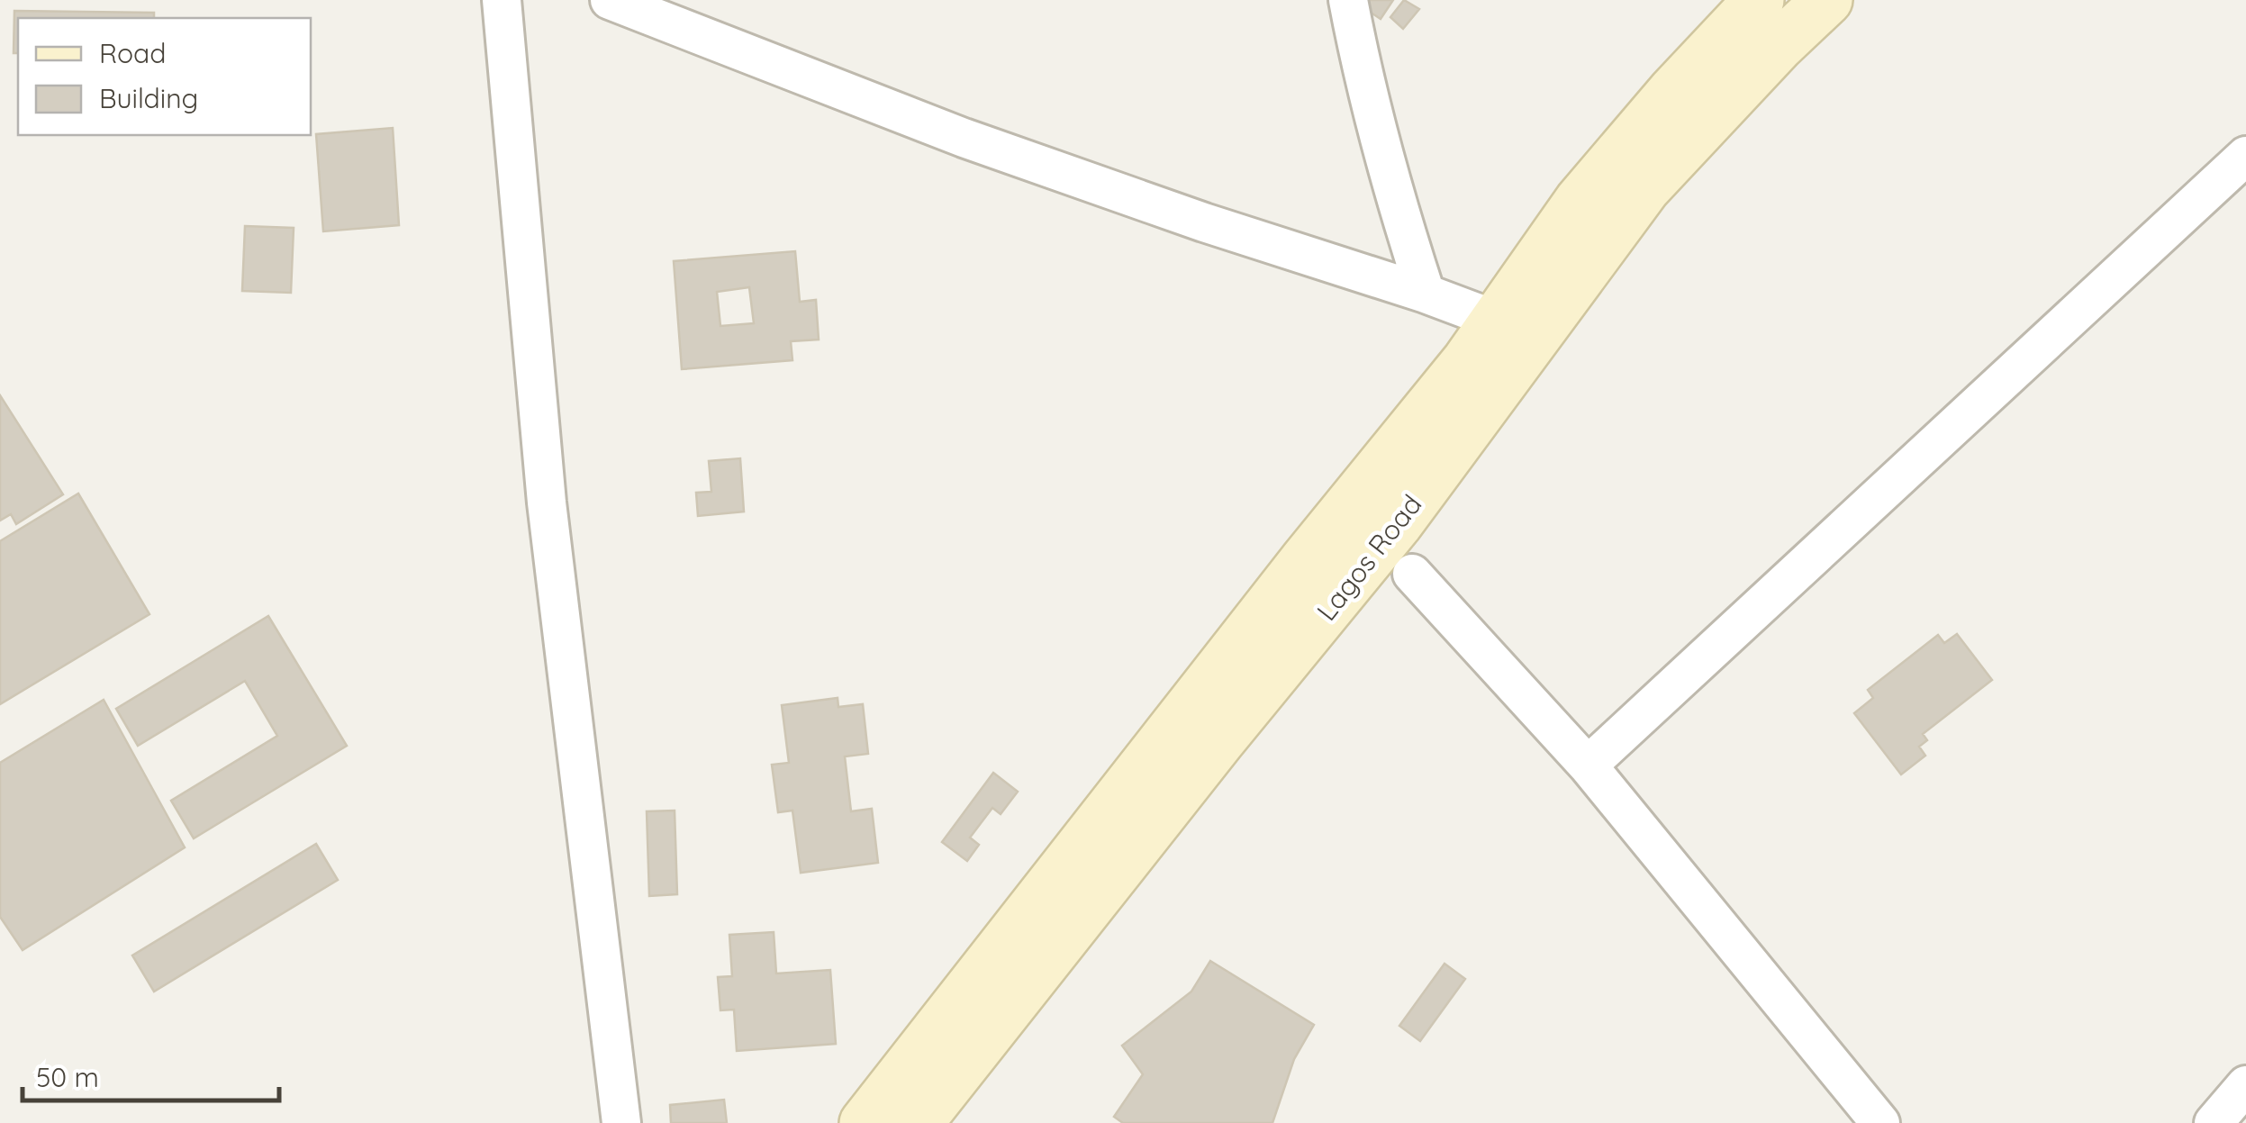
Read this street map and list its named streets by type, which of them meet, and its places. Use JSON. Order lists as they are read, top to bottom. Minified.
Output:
{"streets":{"main road":["Lagos Road"]},"legend":["Road","Building"],"scale_bar":"50 m"}
